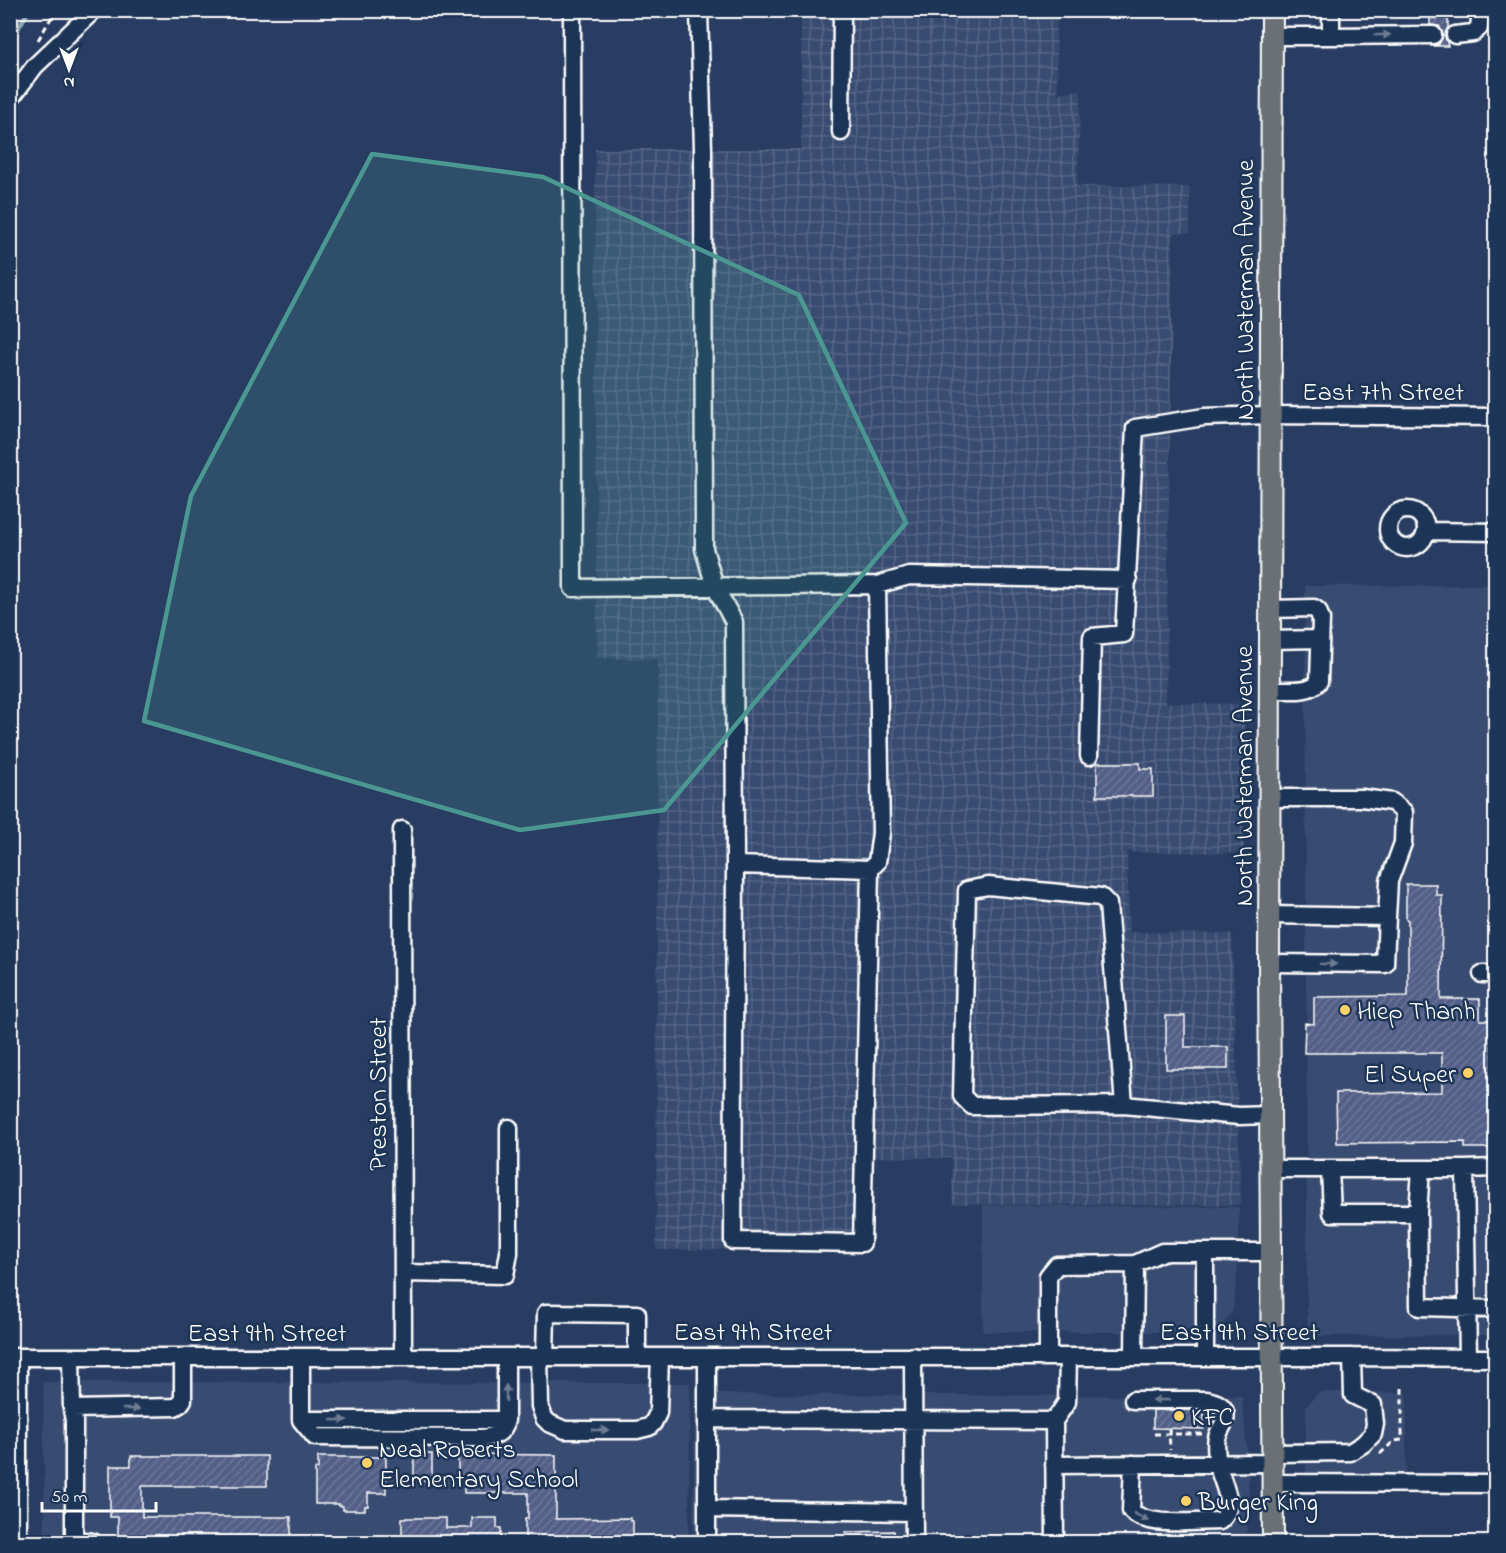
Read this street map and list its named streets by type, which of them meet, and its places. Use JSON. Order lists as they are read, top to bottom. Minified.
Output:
{"streets":{"main road":["North Waterman Avenue"],"street":["East 7th Street","Preston Street","East 9th Street"]},"crossings":[["North Waterman Avenue","East 7th Street"],["North Waterman Avenue","East 9th Street"],["Preston Street","East 9th Street"]],"places":["Hiep Thanh","El Super","KFC","Neal Roberts Elementary School","Burger King"],"scale_bar":"50 m","north":"bottom"}
